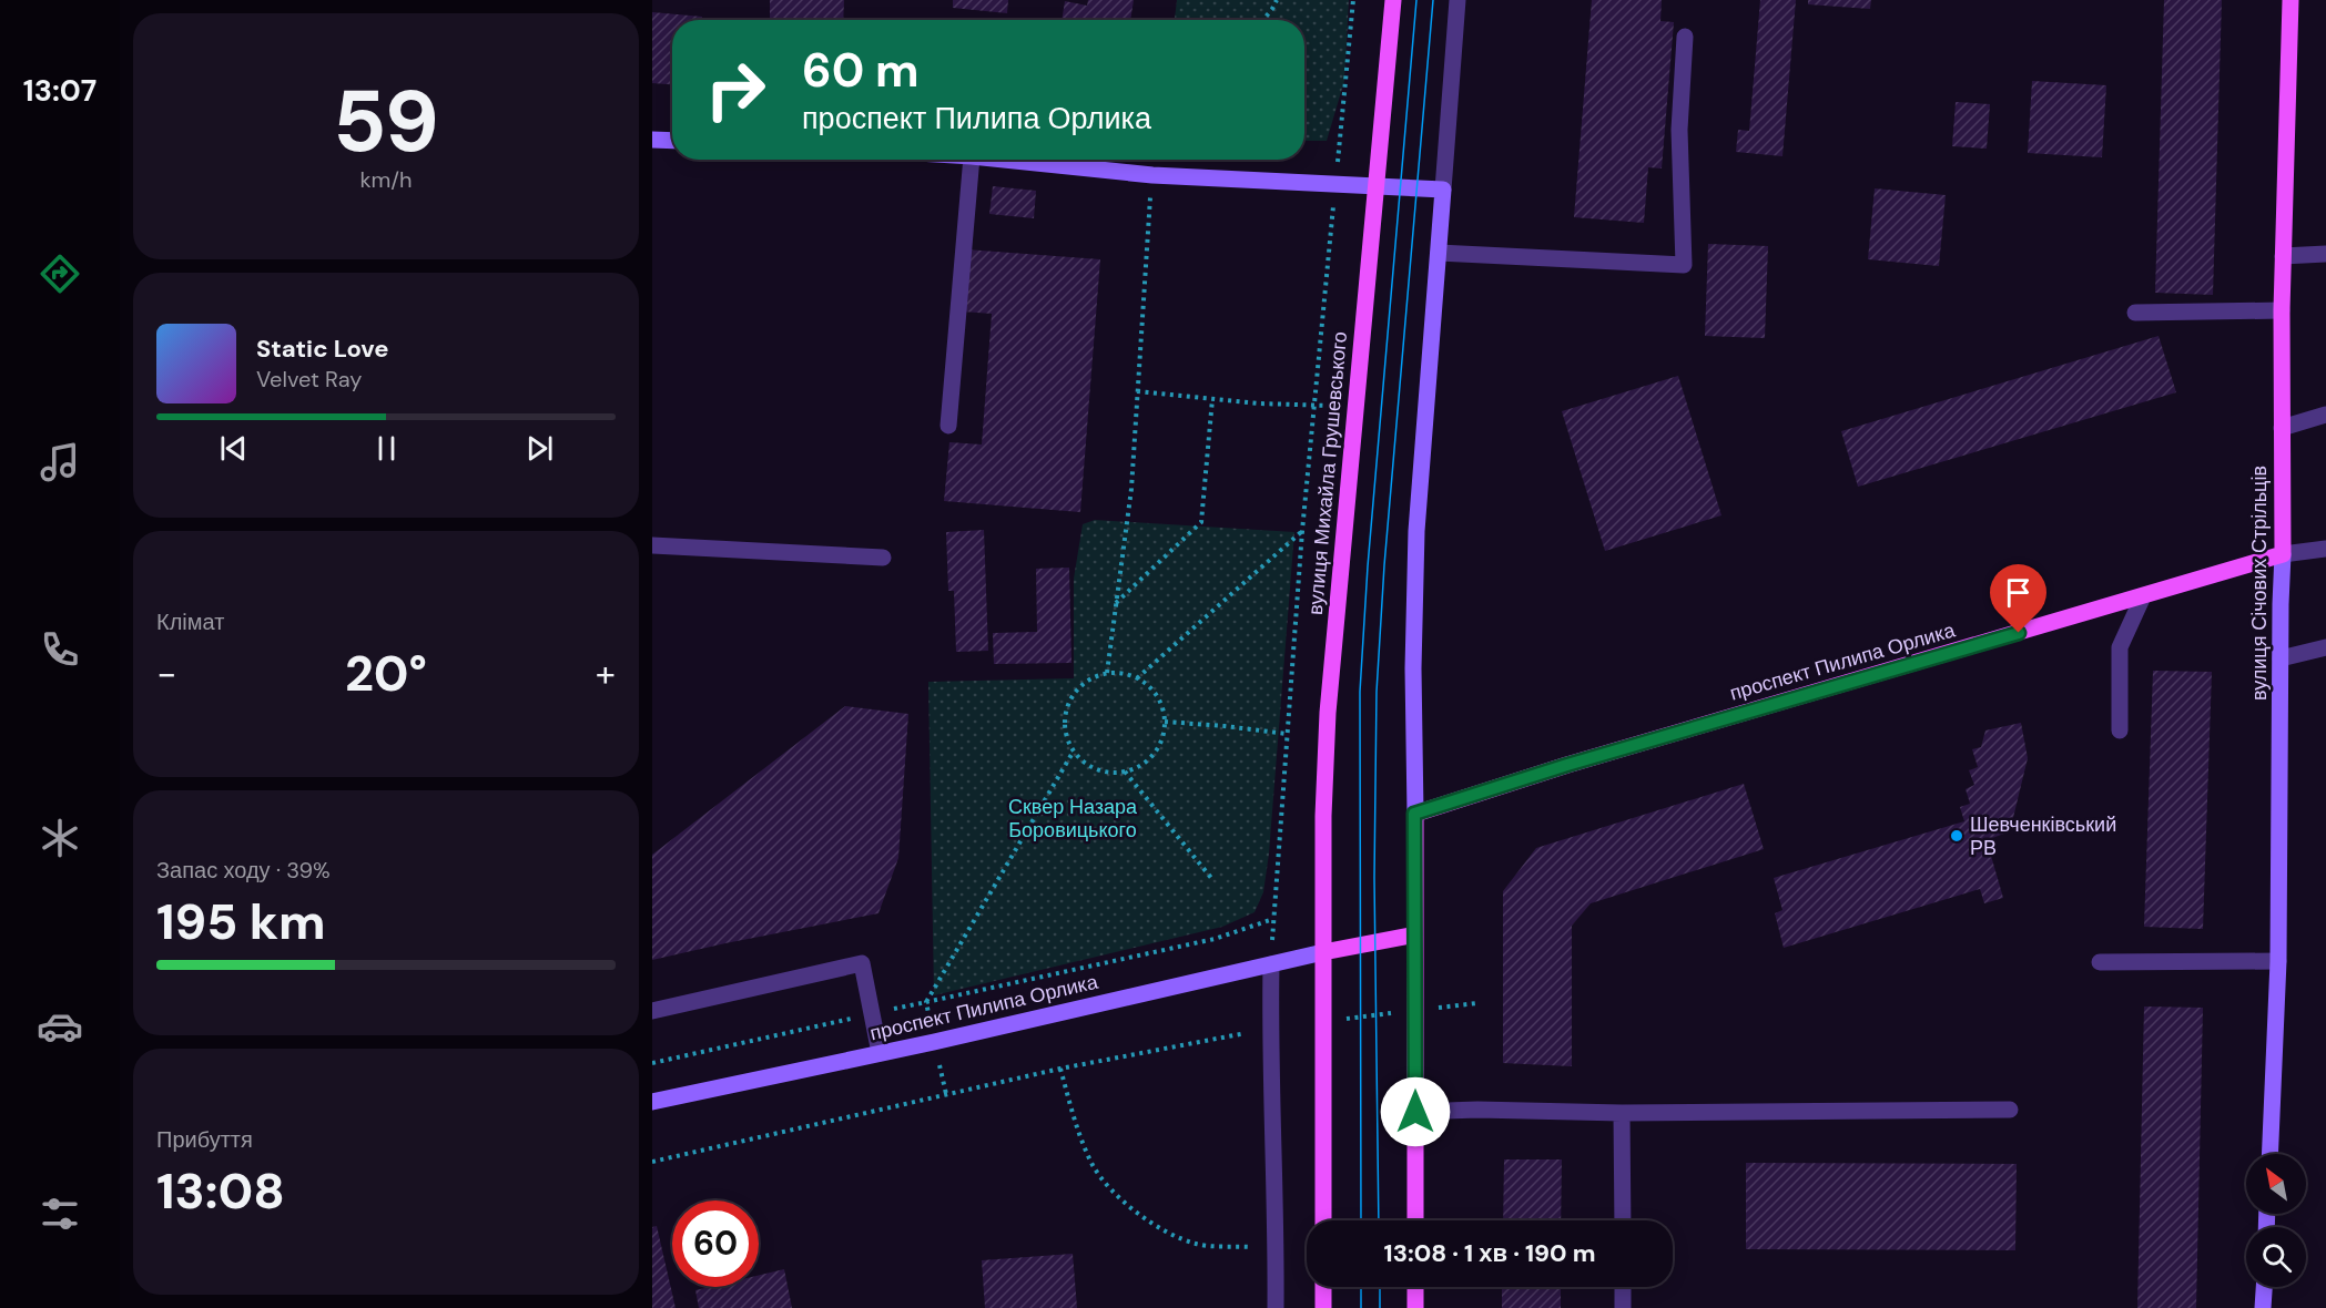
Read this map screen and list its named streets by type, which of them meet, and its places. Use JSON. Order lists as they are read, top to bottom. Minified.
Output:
{"streets":{"main road":["вулиця Михайла Грушевського","вулиця Січових Стрільців","проспект Пилипа Орлика"]},"crossings":[["вулиця Михайла Грушевського","проспект Пилипа Орлика"],["вулиця Січових Стрільців","проспект Пилипа Орлика"]],"parks":["Сквер Назара Боровицького"],"places":["Шевченківський РВ"],"north":"top left","page":{"tabs":"13:07","tile":[["59","km/h"],"Клімат",["Запас ходу · 39%","195 km"],["Прибуття","13:08"]],"turn":["60 m","проспект Пилипа Орлика"],"song":["Static Love","Velvet Ray"],"heat":["−","20°","+"],"limit":"60","trip":"13:08 · 1 хв · 190 m"}}
